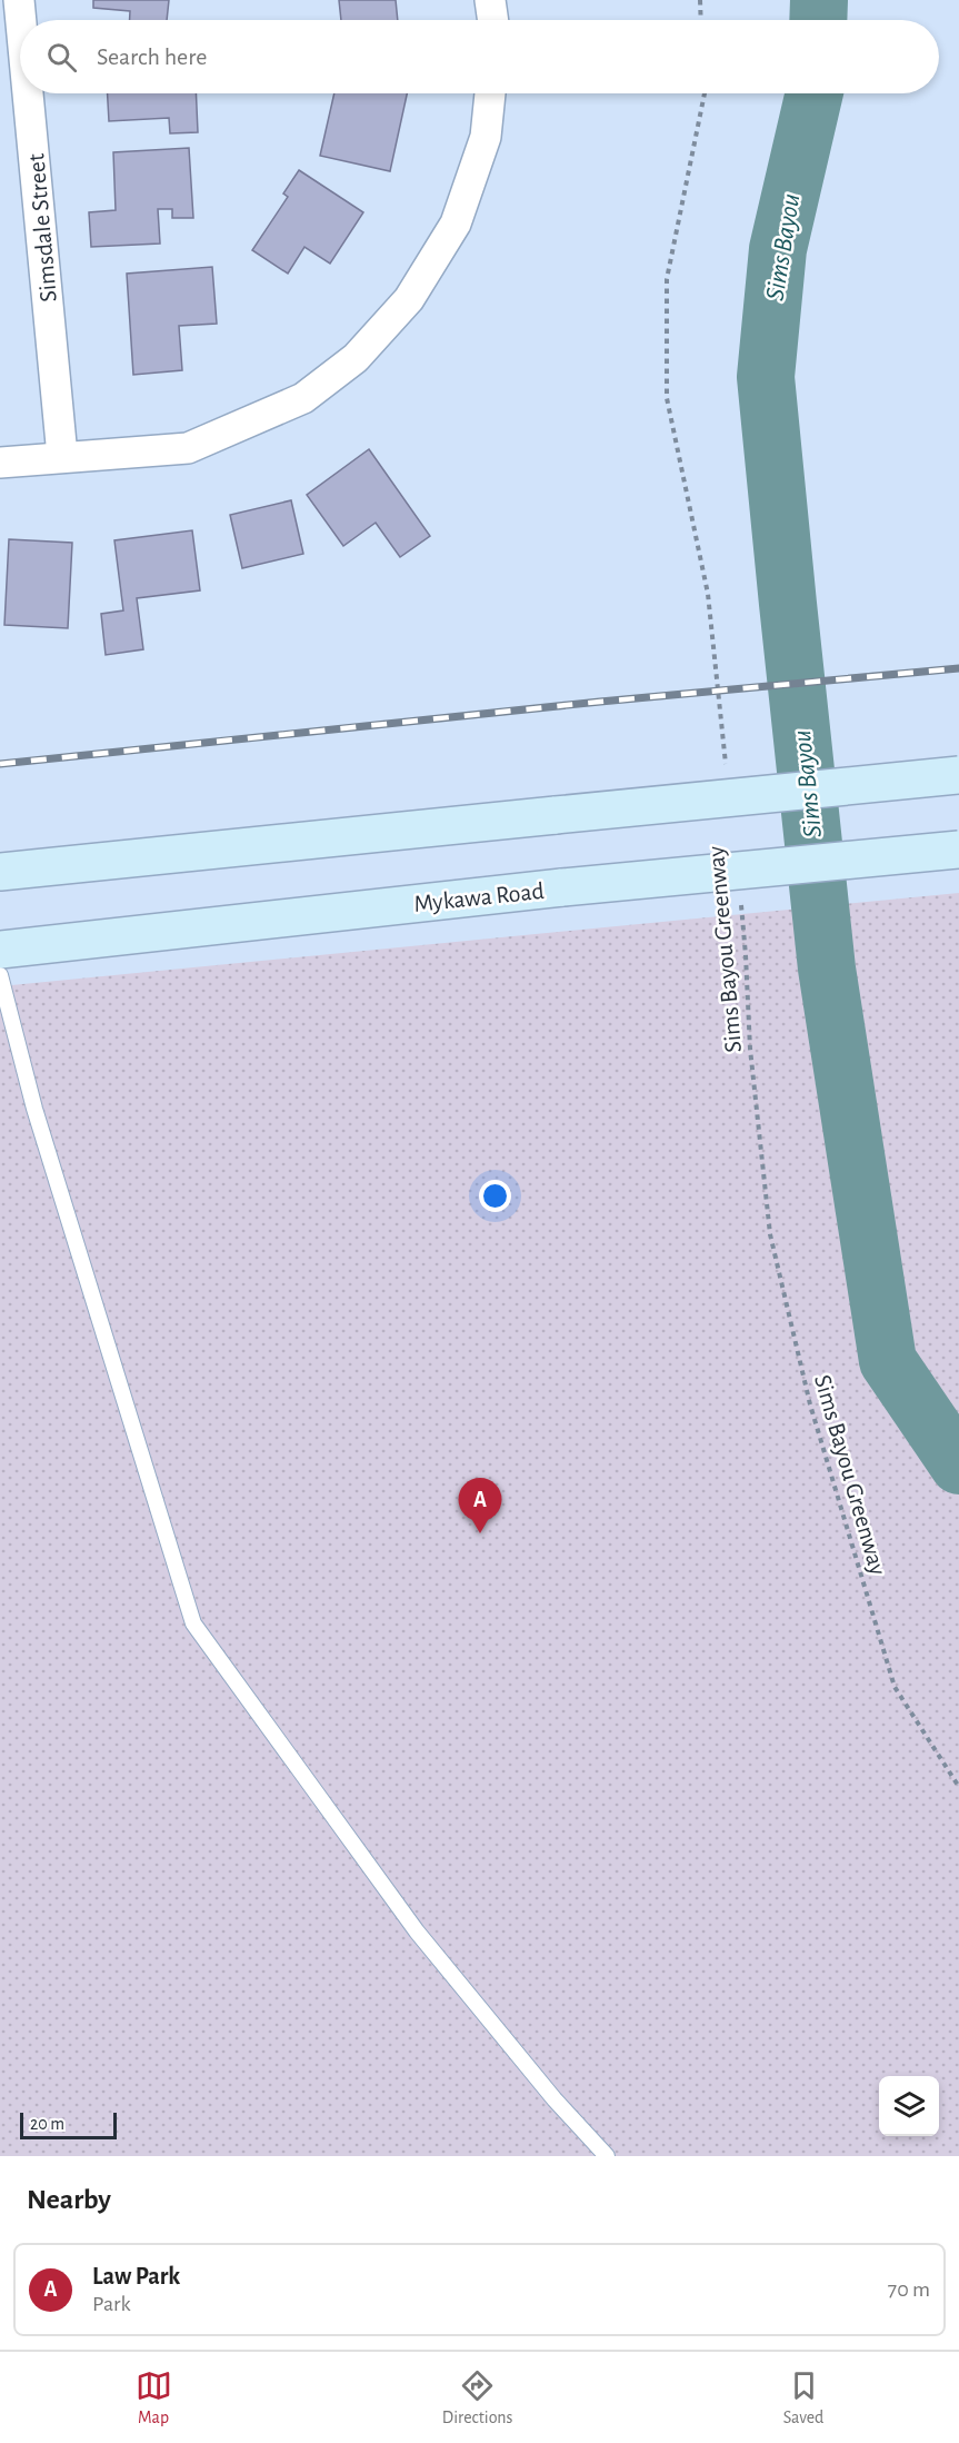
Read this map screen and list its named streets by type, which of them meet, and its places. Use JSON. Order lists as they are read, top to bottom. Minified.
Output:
{"streets":{"main road":["Mykawa Road"],"street":["Simsdale Street"],"path":["Sims Bayou Greenway"]},"water":["Sims Bayou"],"scale_bar":"20 m","page":{"search":"Search here","pins":"A","scale":"20 m","heading":"Nearby","list":[{"mark":"A","name":"Law Park","note":"Park","value":"70 m"}],"nav":["Map","Directions","Saved"]}}
